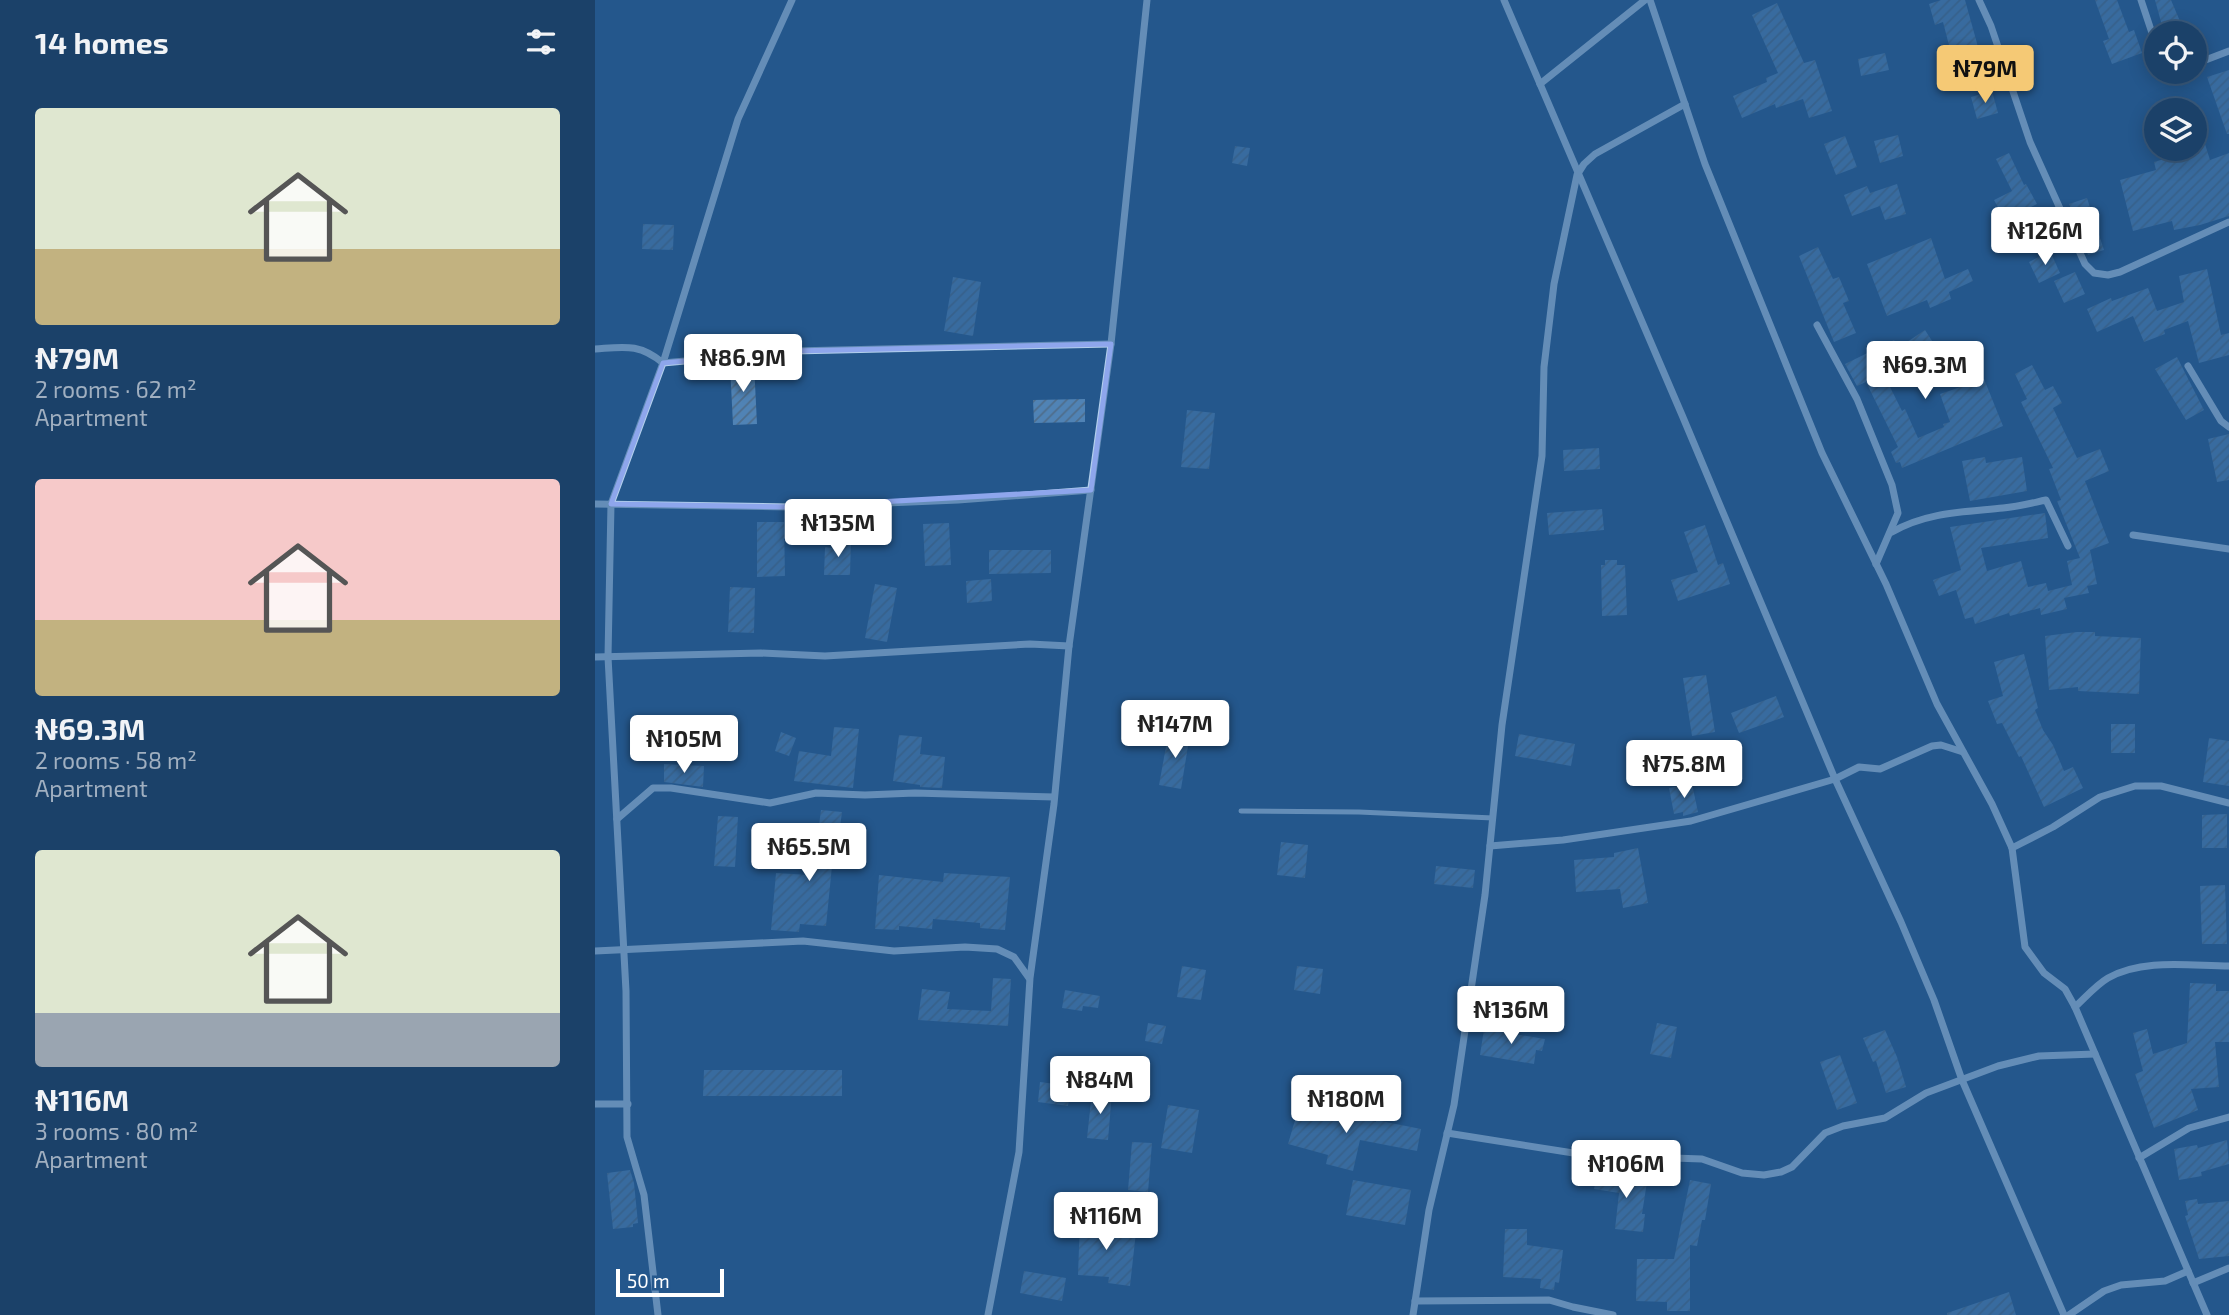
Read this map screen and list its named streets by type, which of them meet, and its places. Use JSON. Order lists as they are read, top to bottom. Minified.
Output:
{"scale_bar":"50 m","page":{"heading":"14 homes","price":["₦79M","₦126M","₦86.9M","₦69.3M","₦135M","₦147M","₦105M","₦75.8M","₦65.5M","₦136M","₦84M","₦180M","₦106M","₦116M"],"list":[{"name":"₦79M","note":"2 rooms · 62 m² · Apartment"},{"name":"₦69.3M","note":"2 rooms · 58 m² · Apartment"},{"name":"₦116M","note":"3 rooms · 80 m² · Apartment"}],"scale":"50 m"}}
